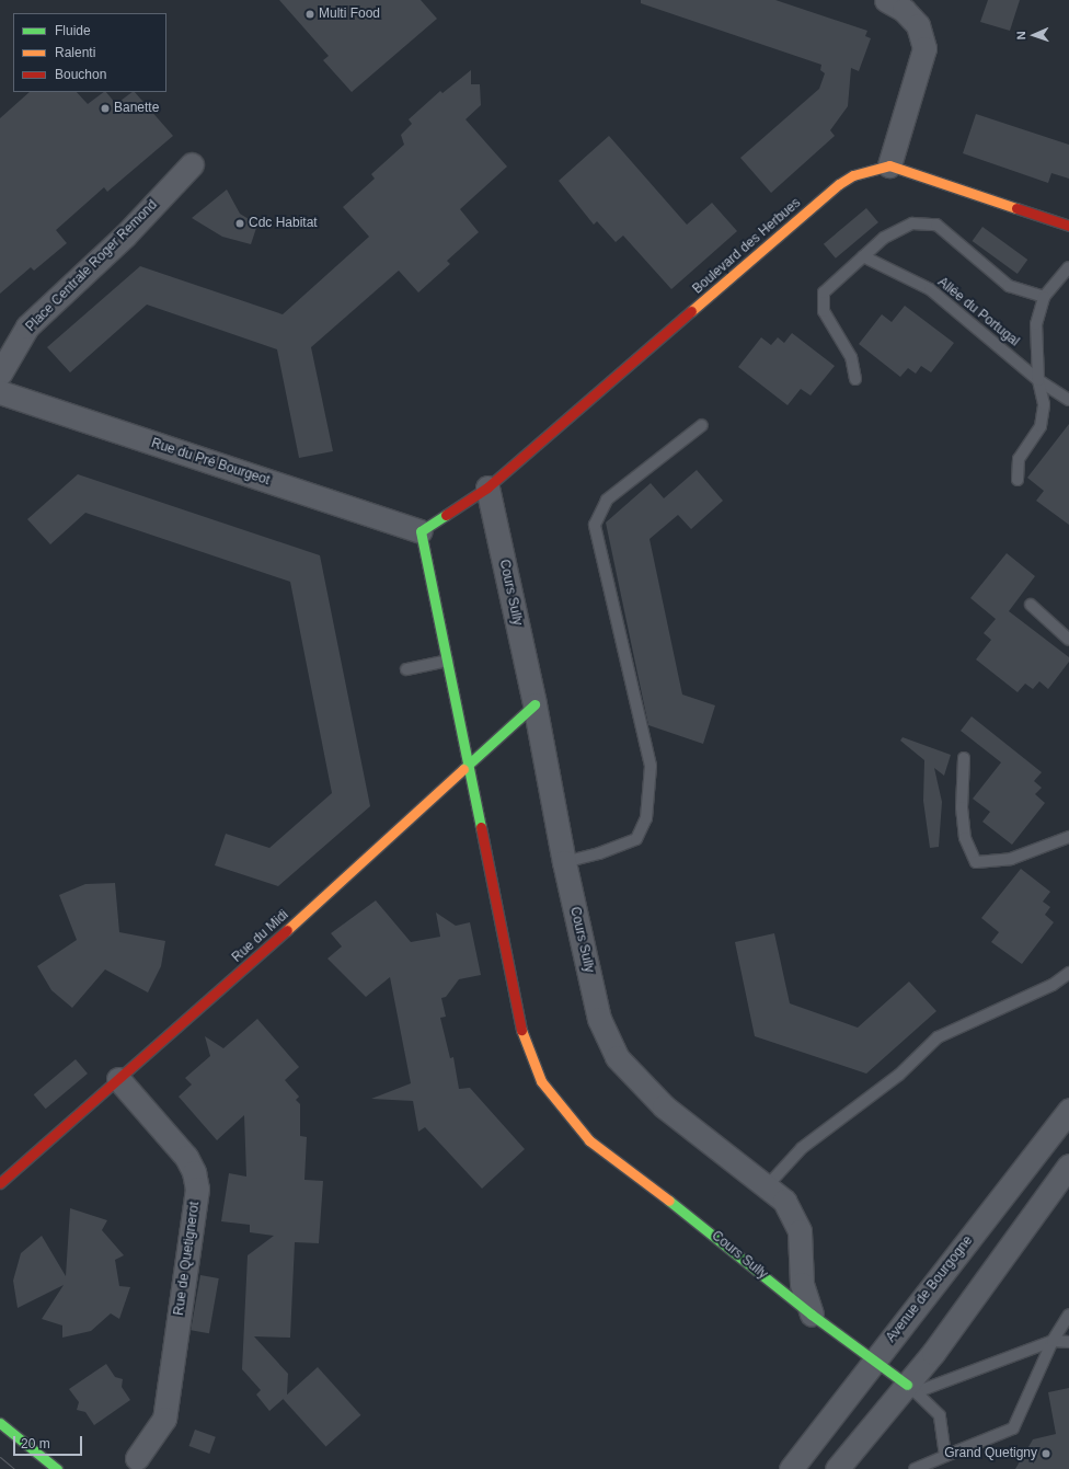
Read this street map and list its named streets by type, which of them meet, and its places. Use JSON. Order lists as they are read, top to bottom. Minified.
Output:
{"streets":{"street":["Boulevard des Herbues","Place Centrale Roger Remond","Rue du Pré Bourgeot","Cours Sully","Rue du Midi","Rue de Quetignerot","Avenue de Bourgogne"],"lane":["Allée du Portugal"]},"crossings":[["Boulevard des Herbues","Rue du Pré Bourgeot"],["Boulevard des Herbues","Cours Sully"],["Rue du Pré Bourgeot","Cours Sully"],["Cours Sully","Rue du Midi"],["Cours Sully","Avenue de Bourgogne"],["Rue du Midi","Rue de Quetignerot"]],"places":["Multi Food","Banette","Cdc Habitat","Grand Quetigny"],"legend":["Fluide","Ralenti","Bouchon"],"scale_bar":"20 m","north":"left"}
